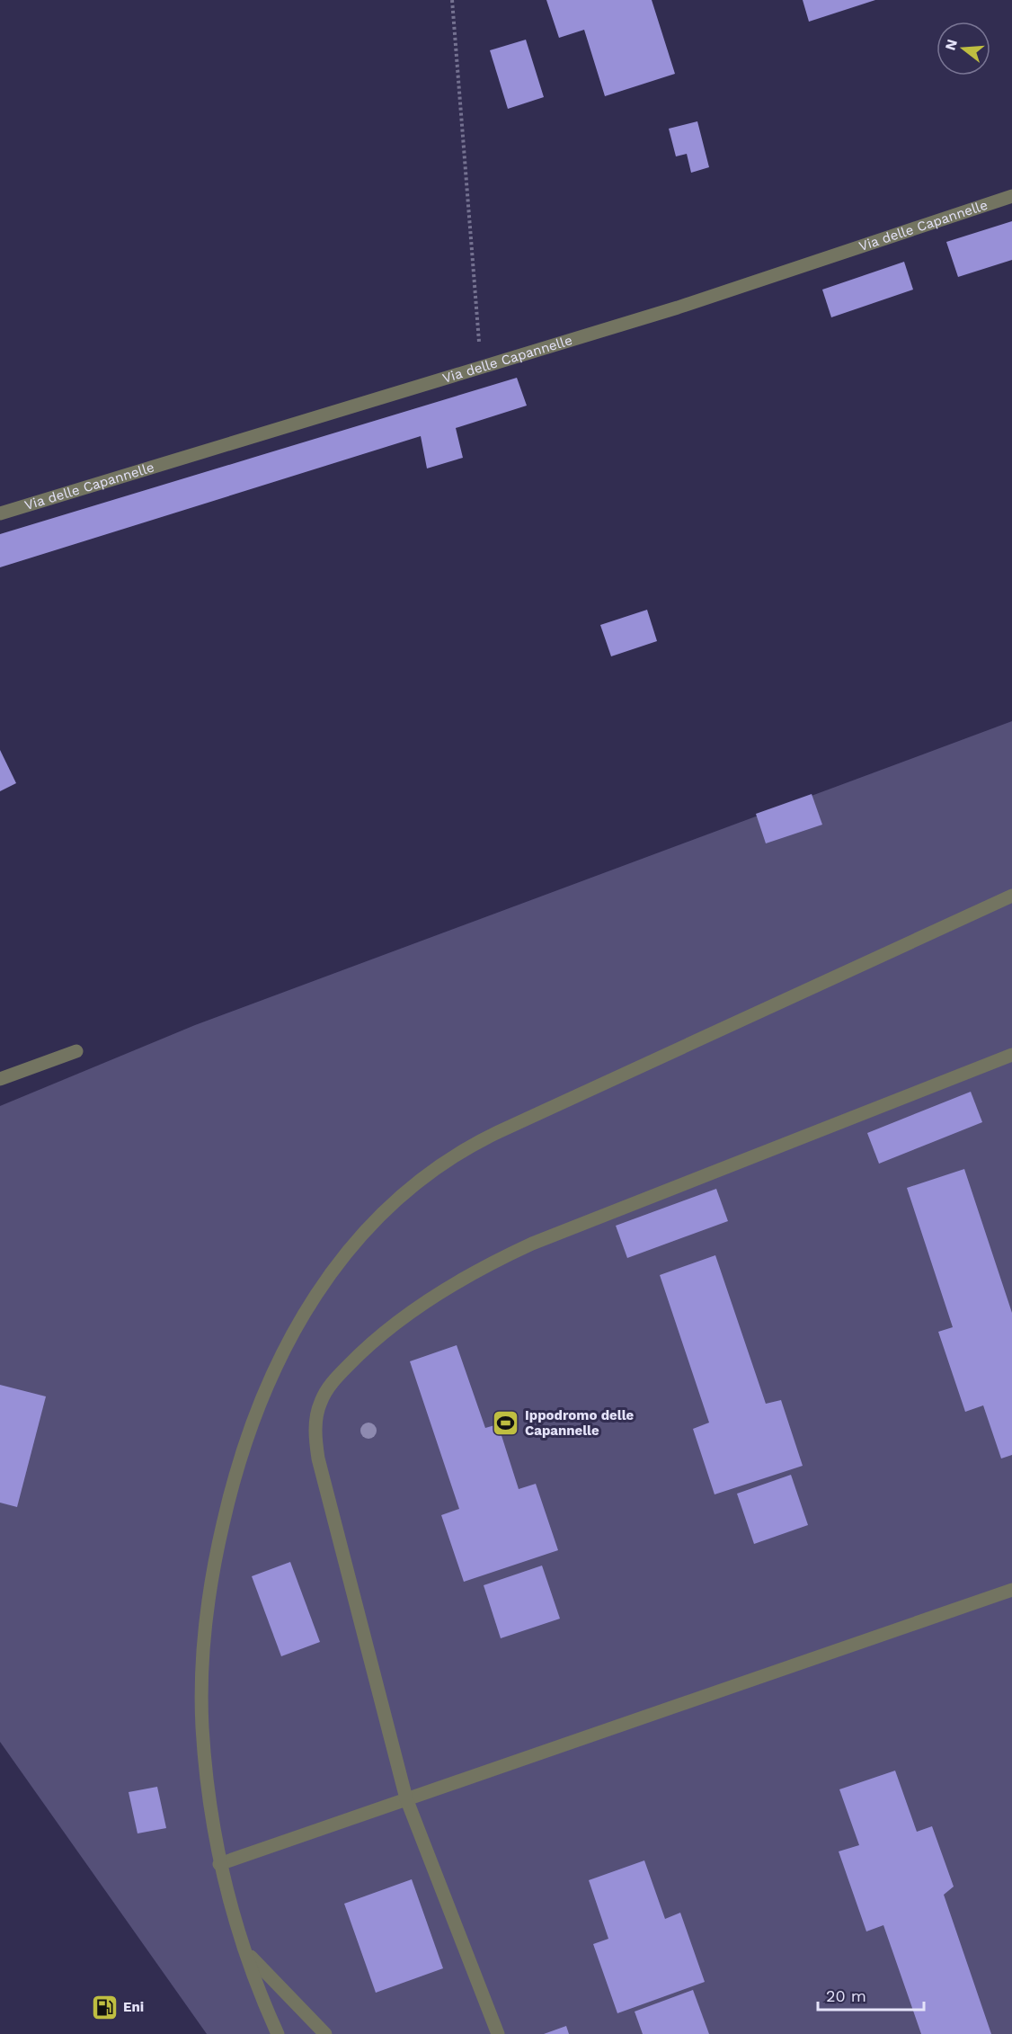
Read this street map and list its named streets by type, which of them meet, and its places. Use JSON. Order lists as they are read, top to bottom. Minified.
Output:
{"streets":{"street":["Via delle Capannelle"]},"places":{"sports":["Ippodromo delle Capannelle"],"fuel station":["Eni"]},"scale_bar":"20 m","north":"left"}
